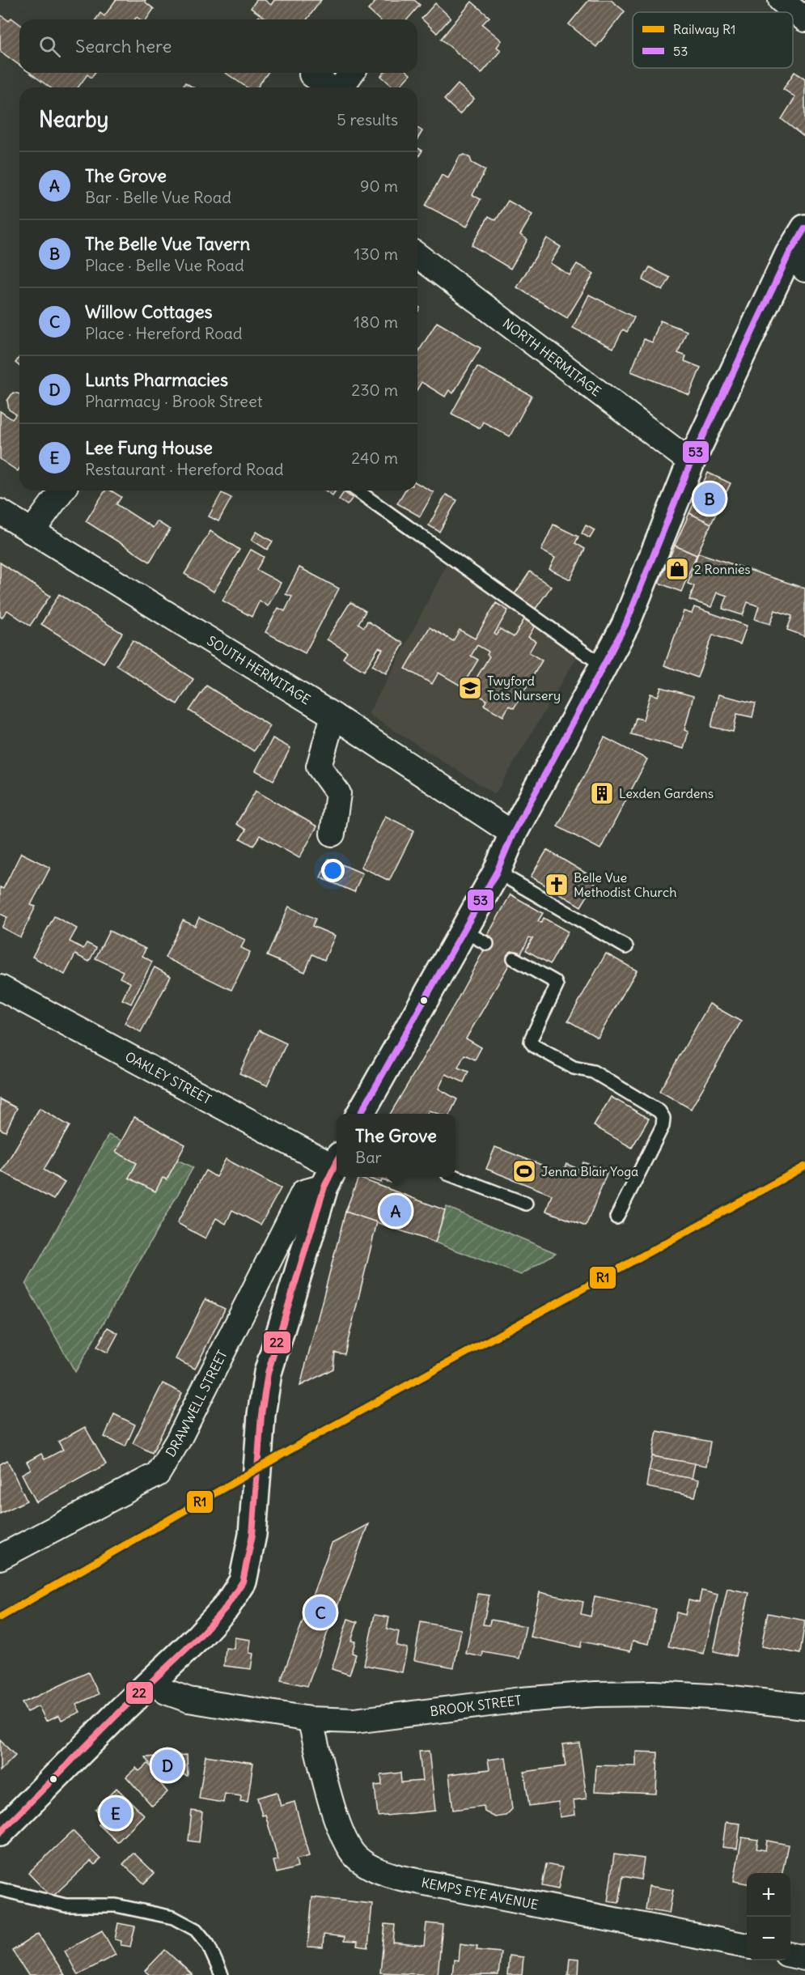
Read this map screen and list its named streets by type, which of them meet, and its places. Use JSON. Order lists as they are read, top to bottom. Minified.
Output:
{"streets":{"street":["NORTH HERMITAGE","SOUTH HERMITAGE","OAKLEY STREET","DRAWWELL STREET","BROOK STREET","KEMPS EYE AVENUE"]},"crossings":[["OAKLEY STREET","DRAWWELL STREET"],["BROOK STREET","KEMPS EYE AVENUE"]],"places":{"shop":["2 Ronnies"],"school or university":["Twyford Tots Nursery"],"building":["Lexden Gardens"],"church":["Belle Vue Methodist Church"],"sports":["Jenna Blair Yoga"]},"lines":["transit line 53","transit line 22","rail line R1"],"legend":["Railway R1","53"],"page":{"search":"Search here","heading":["Nearby","5 results"],"list":[{"mark":"A","name":"The Grove","note":"Bar · Belle Vue Road","value":"90 m"},{"mark":"B","name":"The Belle Vue Tavern","note":"Place · Belle Vue Road","value":"130 m"},{"mark":"C","name":"Willow Cottages","note":"Place · Hereford Road","value":"180 m"},{"mark":"D","name":"Lunts Pharmacies","note":"Pharmacy · Brook Street","value":"230 m"},{"mark":"E","name":"Lee Fung House","note":"Restaurant · Hereford Road","value":"240 m"}],"pins":["B","A","C","D","E"],"popup":["The Grove","Bar"],"map_buttons":["+","−"]}}
